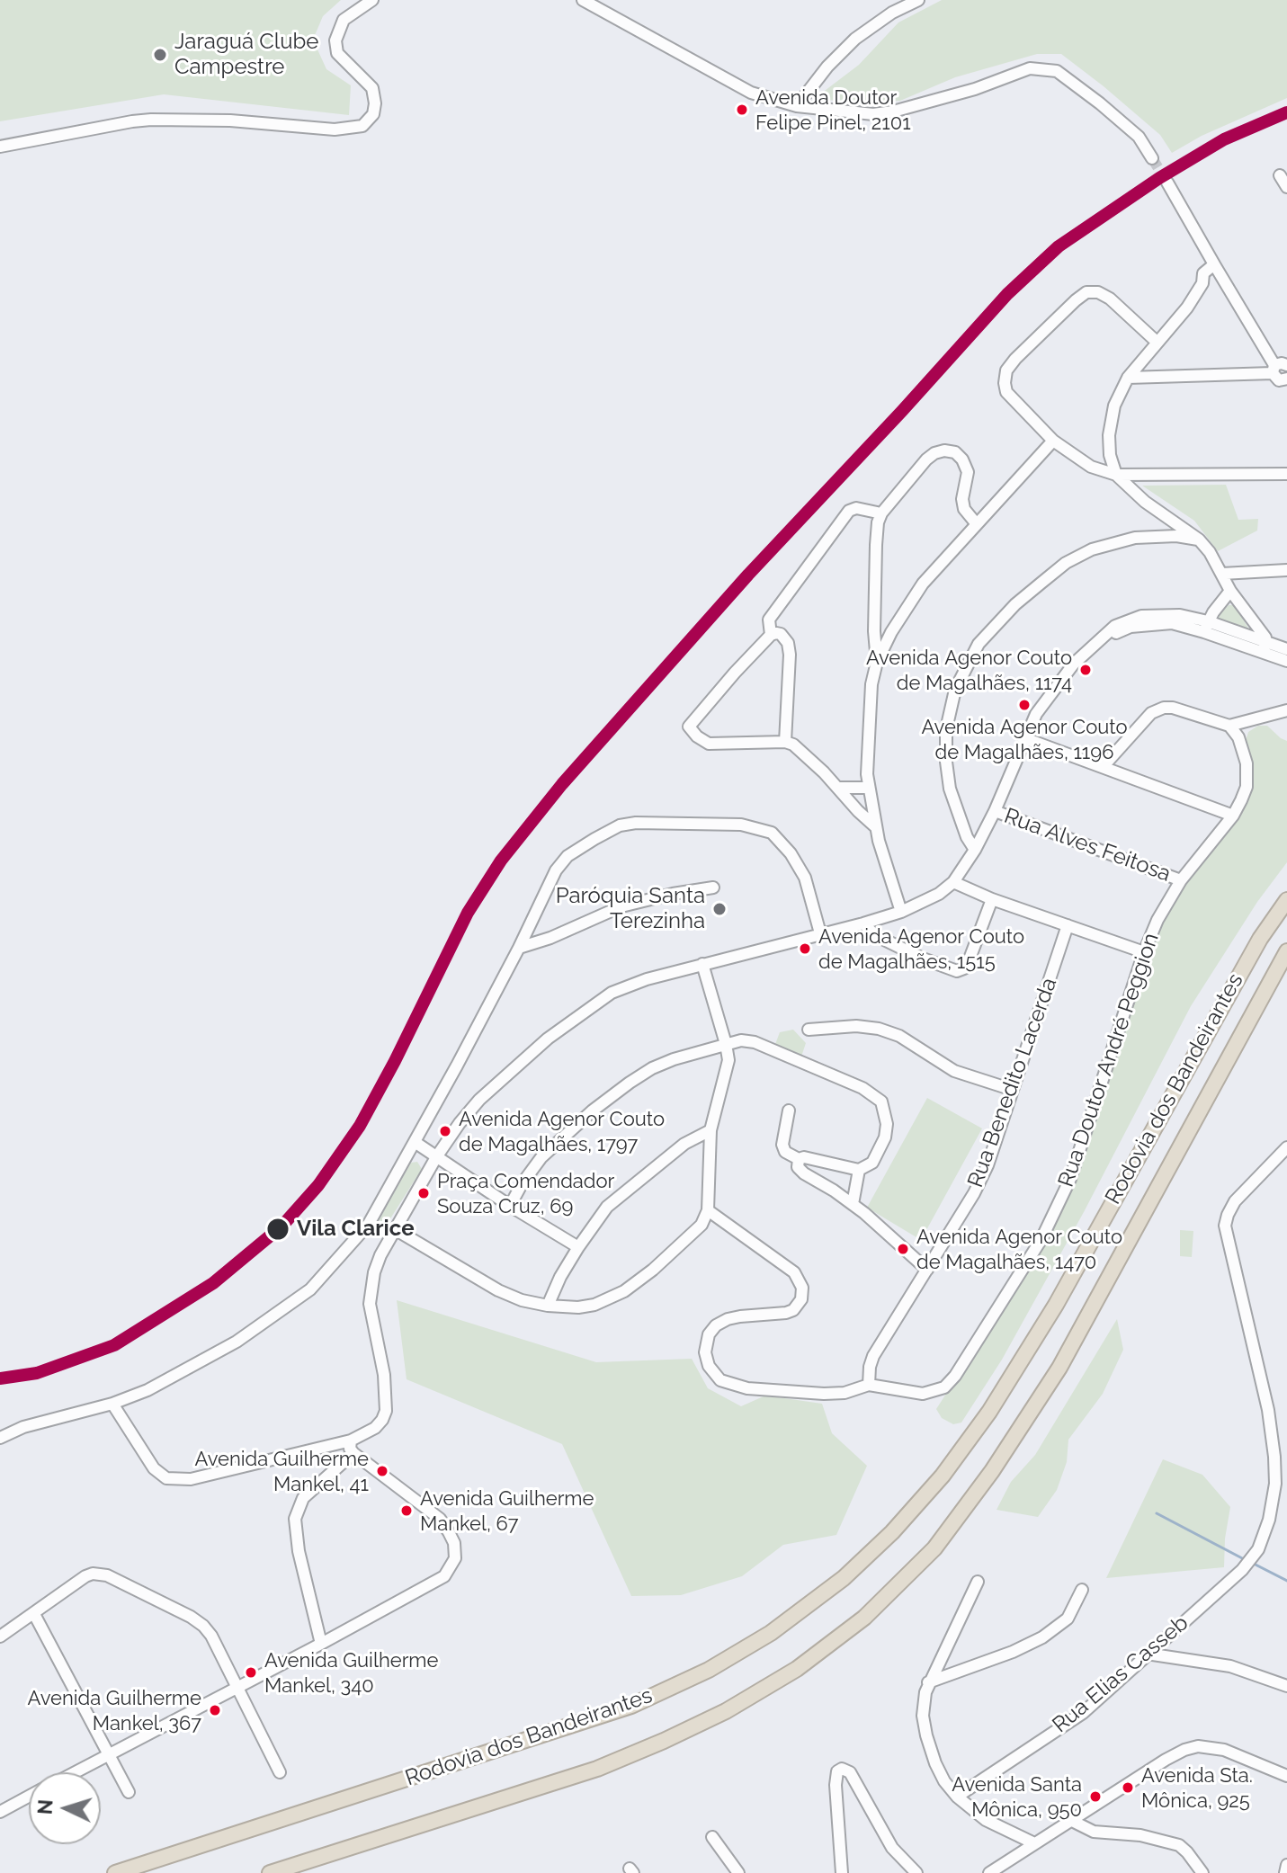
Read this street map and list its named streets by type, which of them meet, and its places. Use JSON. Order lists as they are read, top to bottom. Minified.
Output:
{"streets":{"highway":["Rodovia dos Bandeirantes"],"street":["Rua Alves Feitosa","Rua Doutor André Peggion","Rua Benedito Lacerda","Rua Elias Casseb"]},"crossings":[["Rua Alves Feitosa","Rua Doutor André Peggion"],["Rua Doutor André Peggion","Rua Benedito Lacerda"]],"places":["Jaraguá Clube Campestre","Avenida Doutor Felipe Pinel, 2101","Avenida Agenor Couto de Magalhães, 1174","Avenida Agenor Couto de Magalhães, 1196","Paróquia Santa Terezinha","Avenida Agenor Couto de Magalhães, 1515","Avenida Agenor Couto de Magalhães, 1797","Praça Comendador Souza Cruz, 69","Vila Clarice","Avenida Agenor Couto de Magalhães, 1470","Avenida Guilherme Mankel, 41","Avenida Guilherme Mankel, 67","Avenida Guilherme Mankel, 340","Avenida Guilherme Mankel, 367","Avenida Sta. Mônica, 925","Avenida Santa Mônica, 950"],"north":"left"}
